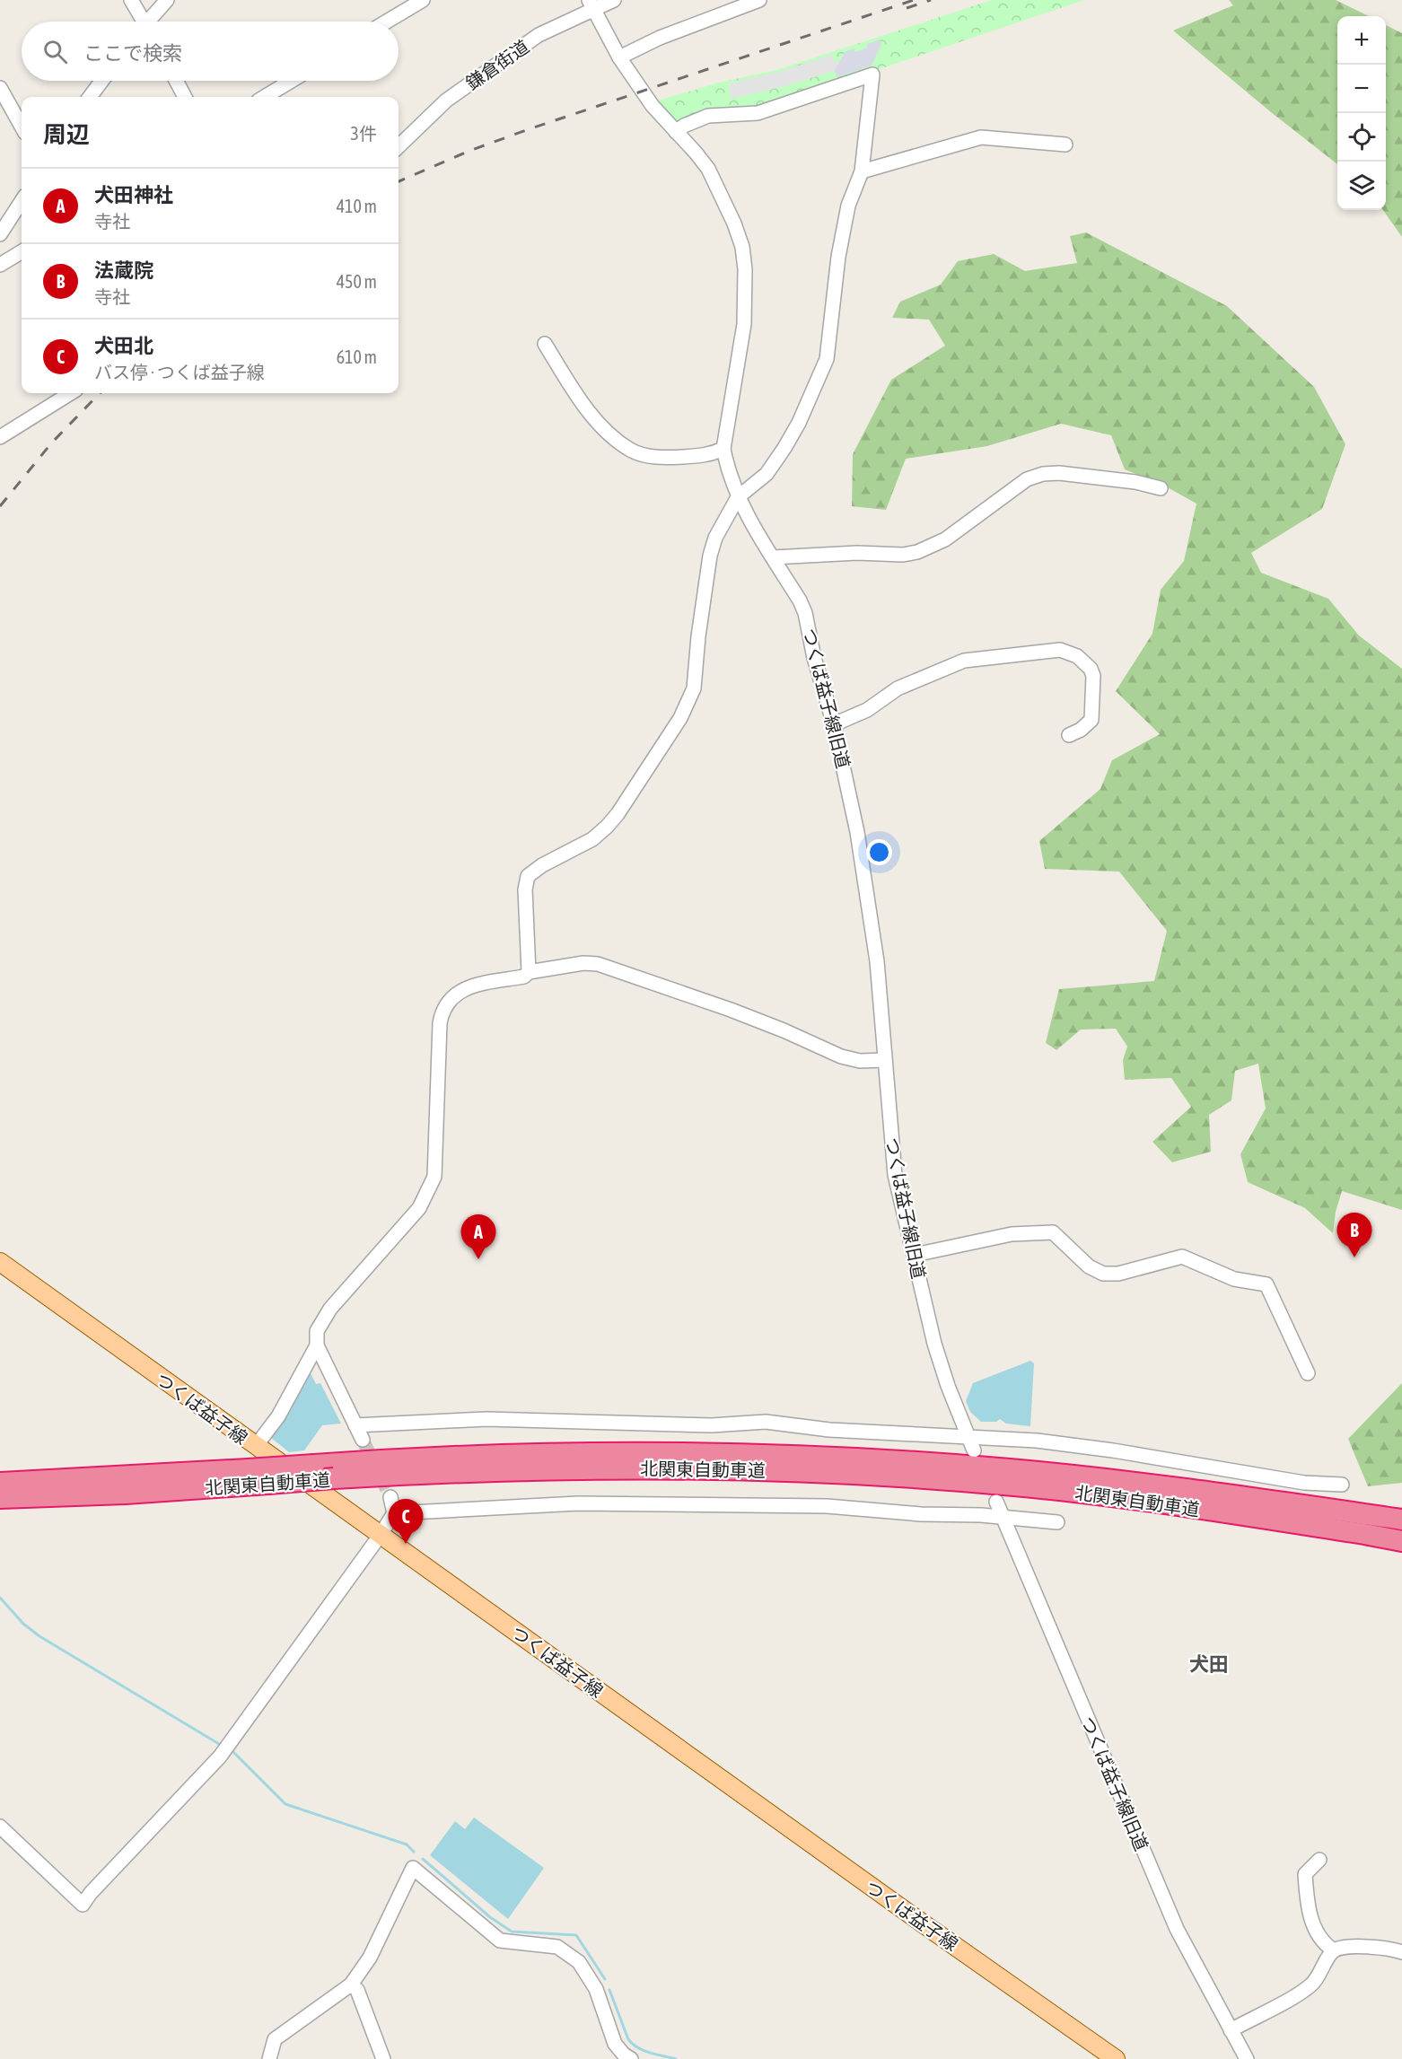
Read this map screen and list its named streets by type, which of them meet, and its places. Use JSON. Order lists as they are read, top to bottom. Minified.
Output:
{"streets":{"highway":["北関東自動車道"],"main road":["つくば益子線"],"street":["鎌倉街道","つくば益子線旧道"]},"crossings":[["鎌倉街道","つくば益子線旧道"]],"districts":["犬田"],"page":{"map_buttons":["+","−"],"search":"ここで検索","heading":["周辺","3件"],"list":[{"mark":"A","name":"犬田神社","note":"寺社","value":"410 m"},{"mark":"B","name":"法蔵院","note":"寺社","value":"450 m"},{"mark":"C","name":"犬田北","note":"バス停 · つくば益子線","value":"610 m"}],"pins":["B","A","C"]}}
